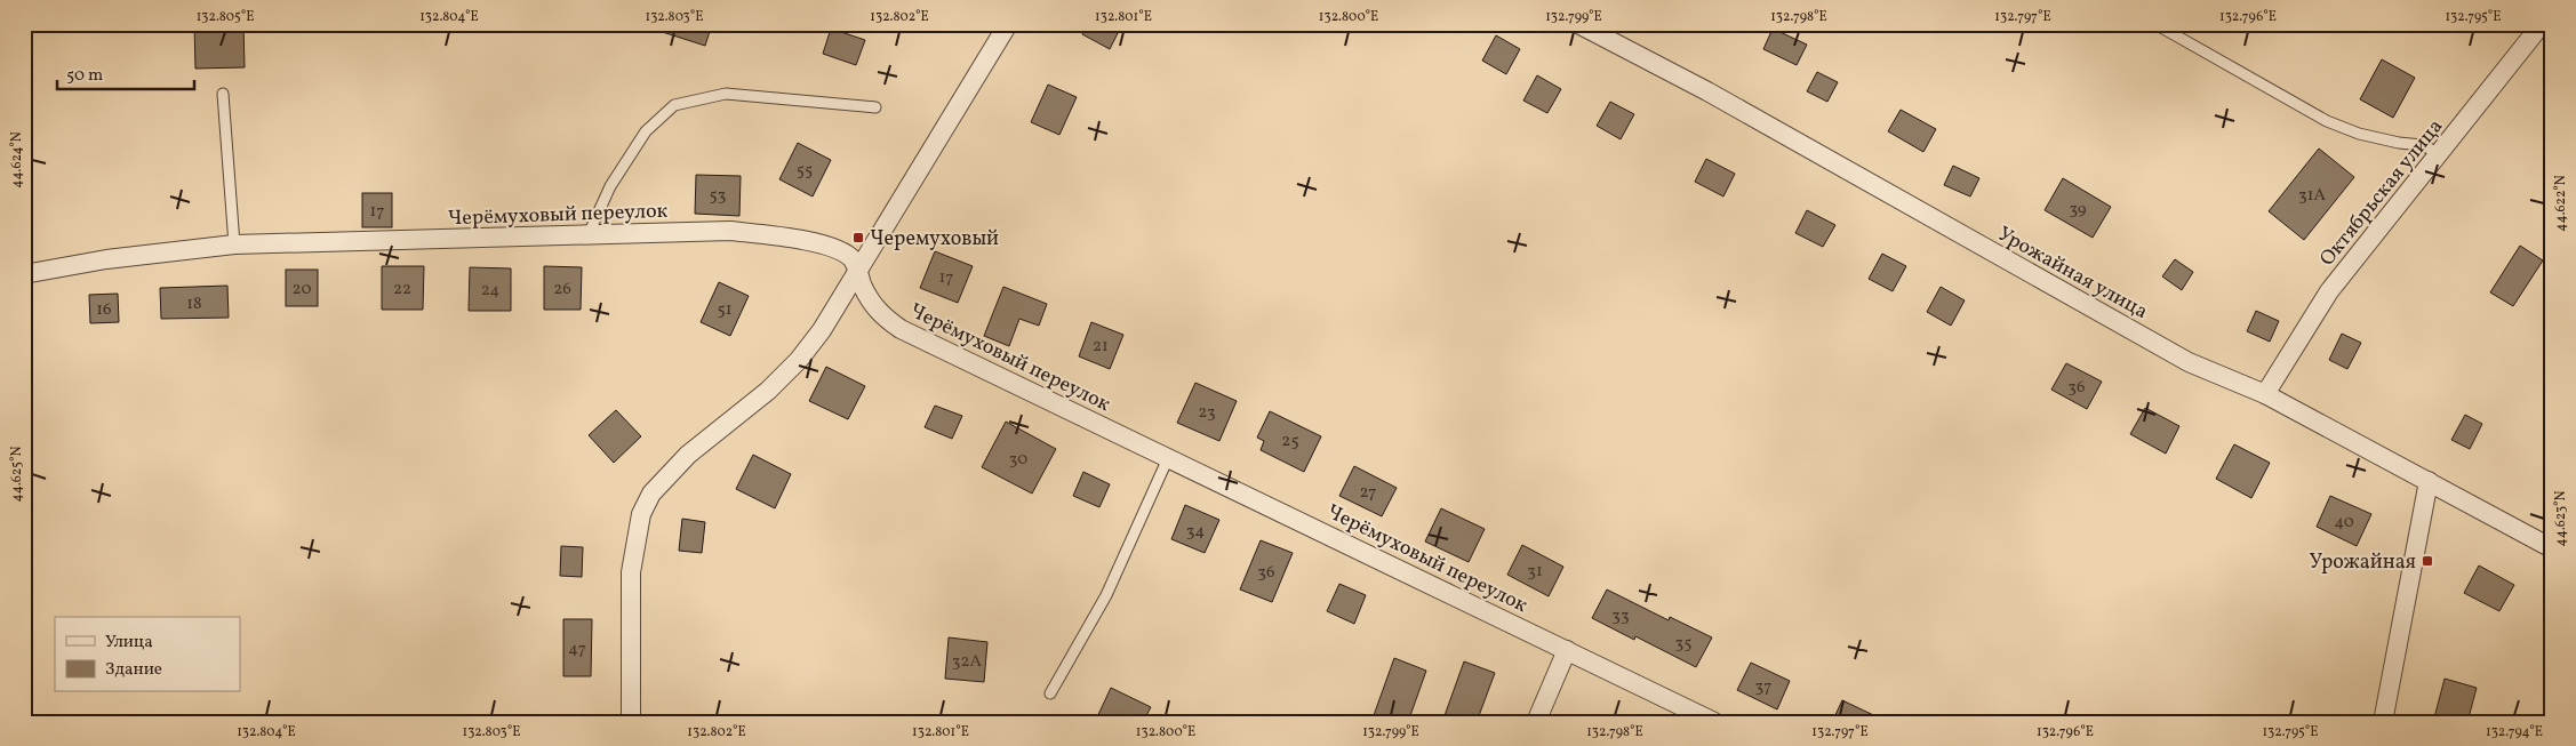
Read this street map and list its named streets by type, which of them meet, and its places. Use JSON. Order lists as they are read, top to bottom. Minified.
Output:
{"streets":{"street":["Октябрьская улица","Черёмуховый переулок","Урожайная улица"]},"crossings":[["Октябрьская улица","Урожайная улица"]],"places":{"transit":["Черемуховый","Урожайная"]},"house_numbers":["55","53","31А","39","17","17","20","22","26","24","18","16","51","21","36","23","25","30","27","40","34","31","36","33","35","47","32А","37"],"legend":["Улица","Здание"],"scale_bar":"50 m","coordinates":["132.805°E","132.804°E","132.803°E","132.802°E","132.801°E","132.800°E","132.799°E","132.798°E","132.797°E","132.796°E","132.795°E","44.624°N","44.622°N","44.625°N","44.623°N","132.794°E"]}
